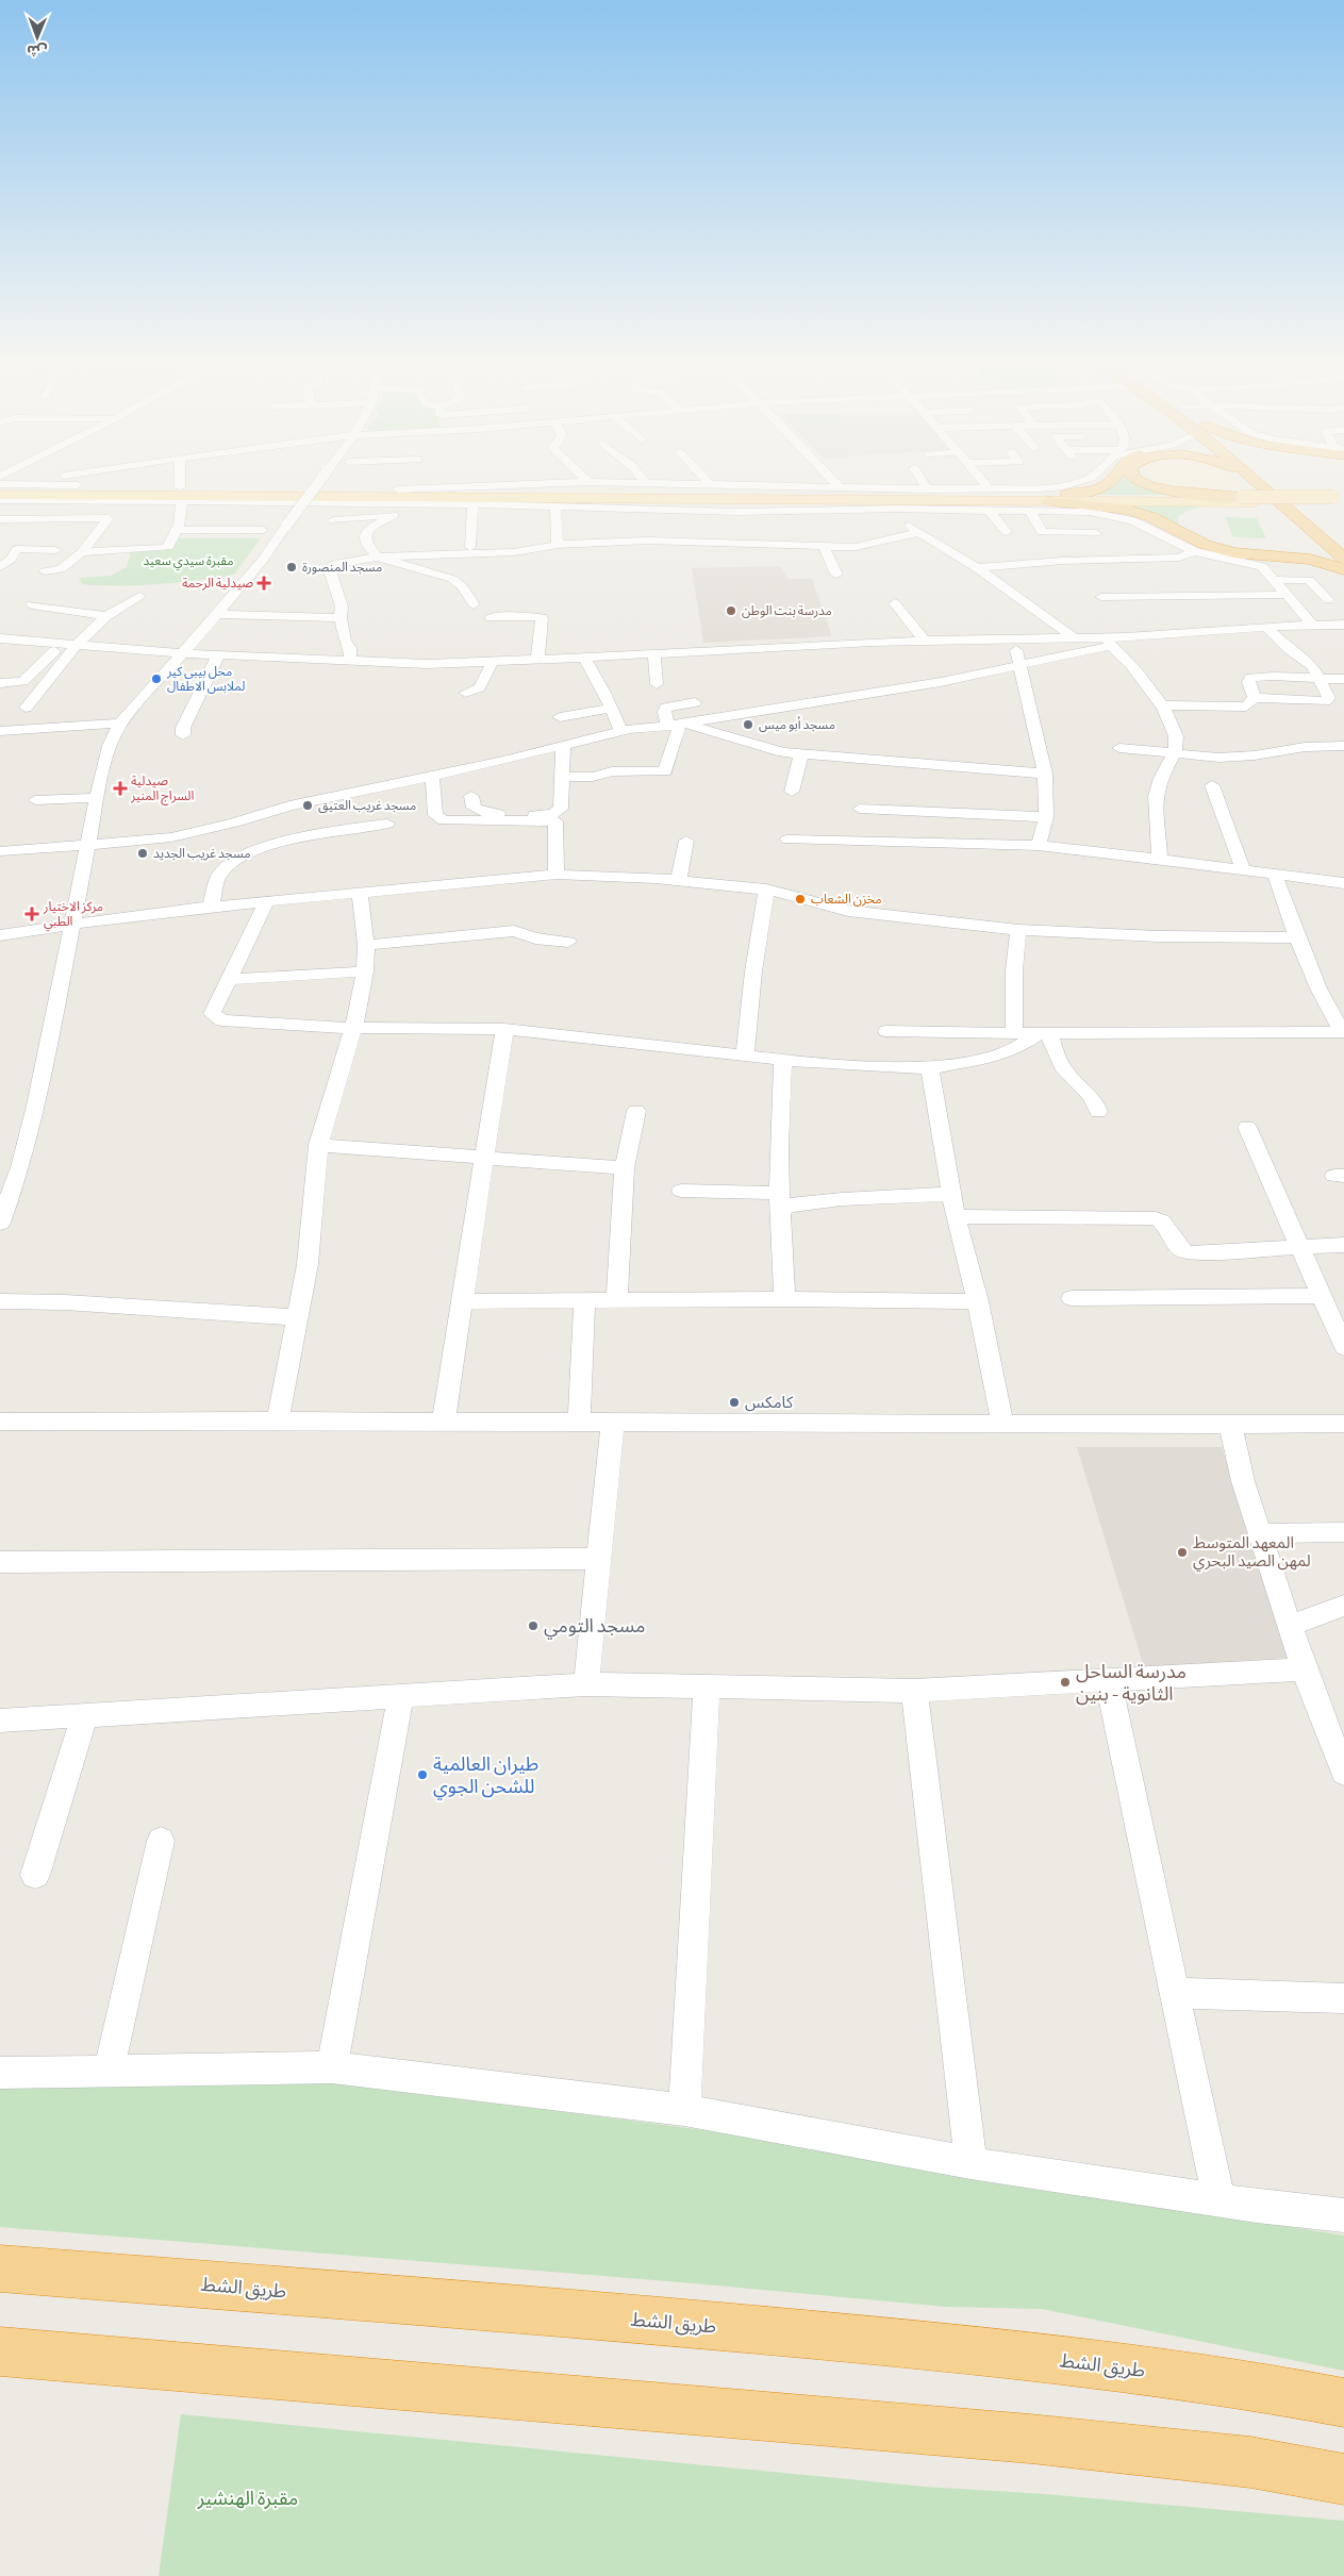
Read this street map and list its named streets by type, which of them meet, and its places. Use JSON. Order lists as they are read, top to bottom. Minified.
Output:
{"streets":{"highway":["طريق الشط"]},"parks":["مقبرة سيدي سعيد","مقبرة الهنشير"],"places":{"other":["مسجد المنصورة","مدرسة بنت الوطن","محل بيبي كير لملابس الاطفال","مسجد أبو ميس","مسجد غريب العتيق","مسجد غريب الجديد","مخزن الشعاب","كامكس","المعهد المتوسط لمهن الصيد البحري","مسجد التومي","مدرسة الساحل الثانوية - بنين","طيران العالمية للشحن الجوي"],"health":["صيدلية الرحمة","صيدلية السراج المنير","مركز الاختيار الطبي"]},"north":"bottom"}
